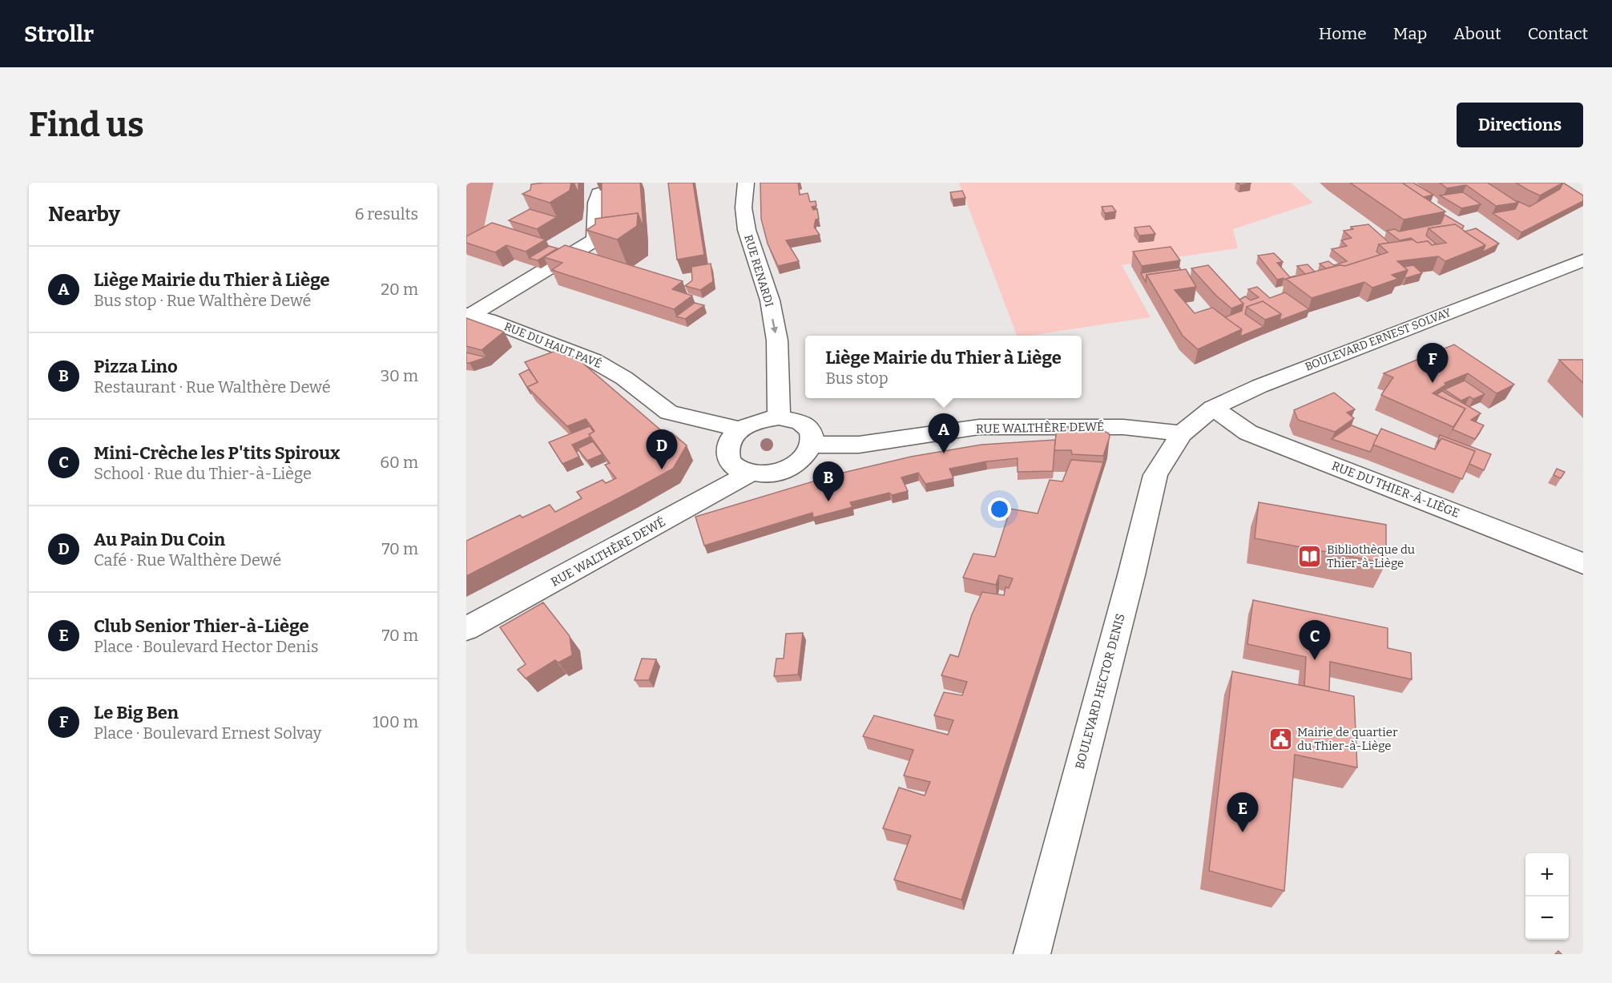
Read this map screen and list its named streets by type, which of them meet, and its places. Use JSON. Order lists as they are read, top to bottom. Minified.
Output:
{"streets":{"street":["RUE RENARDI","BOULEVARD ERNEST SOLVAY","RUE DU HAUT PAVÉ","RUE WALTHÈRE DEWÉ","RUE DU THIER-À-LIÈGE","BOULEVARD HECTOR DENIS"]},"crossings":[["RUE RENARDI","RUE DU HAUT PAVÉ"],["RUE RENARDI","RUE WALTHÈRE DEWÉ"],["BOULEVARD ERNEST SOLVAY","RUE WALTHÈRE DEWÉ"],["BOULEVARD ERNEST SOLVAY","RUE DU THIER-À-LIÈGE"],["BOULEVARD ERNEST SOLVAY","BOULEVARD HECTOR DENIS"],["RUE DU HAUT PAVÉ","RUE WALTHÈRE DEWÉ"],["RUE WALTHÈRE DEWÉ","BOULEVARD HECTOR DENIS"]],"one_way":["RUE RENARDI"],"places":{"library":["Bibliothèque du Thier-à-Liège"],"public building":["Mairie de quartier du Thier-à-Liège"]},"page":{"header":"Strollr","nav":["Home","Map","About","Contact"],"buttons":"Directions","title":"Find us","heading":["Nearby","6 results"],"list":[{"mark":"A","name":"Liège Mairie du Thier à Liège","note":"Bus stop · Rue Walthère Dewé","value":"20 m"},{"mark":"B","name":"Pizza Lino","note":"Restaurant · Rue Walthère Dewé","value":"30 m"},{"mark":"C","name":"Mini-Crèche les P'tits Spiroux","note":"School · Rue du Thier-à-Liège","value":"60 m"},{"mark":"D","name":"Au Pain Du Coin","note":"Café · Rue Walthère Dewé","value":"70 m"},{"mark":"E","name":"Club Senior Thier-à-Liège","note":"Place · Boulevard Hector Denis","value":"70 m"},{"mark":"F","name":"Le Big Ben","note":"Place · Boulevard Ernest Solvay","value":"100 m"}],"popup":["Liège Mairie du Thier à Liège","Bus stop"],"pins":["F","A","D","B","C","E"],"map_buttons":["+","−"]}}
